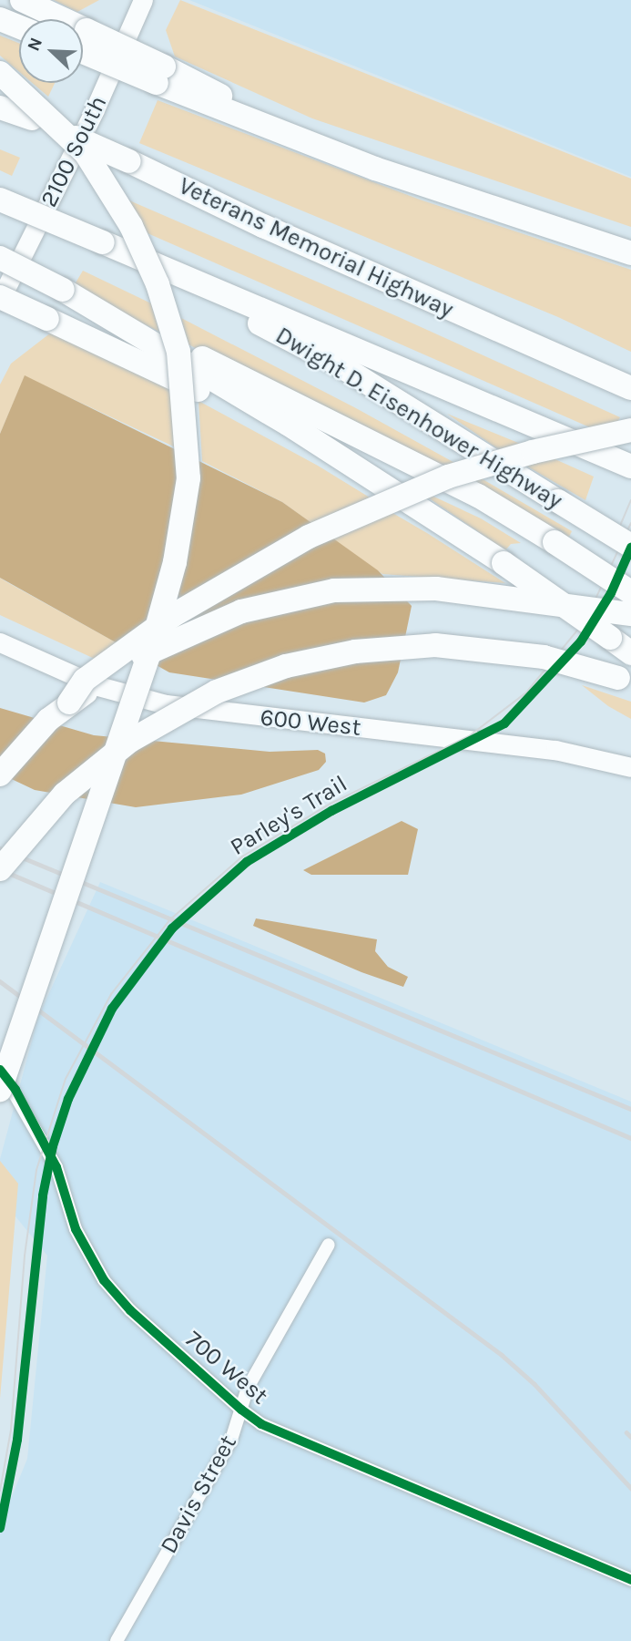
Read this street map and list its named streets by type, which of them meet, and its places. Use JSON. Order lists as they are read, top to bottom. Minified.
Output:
{"streets":{"highway":["Veterans Memorial Highway","Dwight D. Eisenhower Highway"],"street":["2100 South","600 West","700 West","Davis Street"],"cycle path":["Parley's Trail"]},"crossings":[["700 West","Davis Street"]],"north":"top left"}
